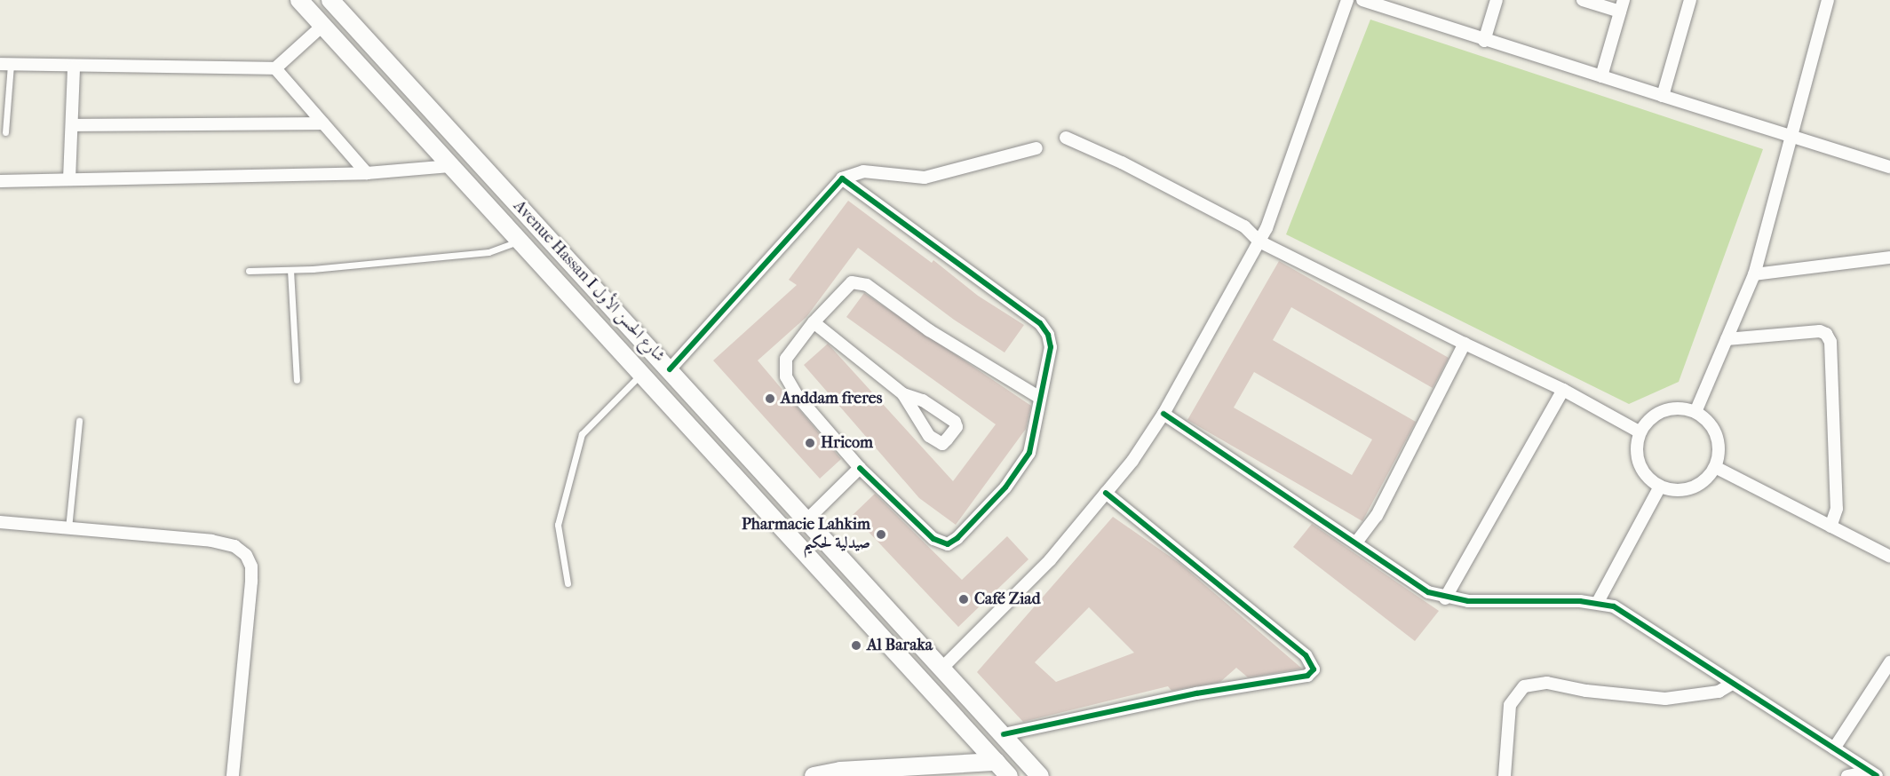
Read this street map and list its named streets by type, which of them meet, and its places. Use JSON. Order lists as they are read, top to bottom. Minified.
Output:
{"streets":{"main road":["Avenue Hassan I شارع الحسن الأول"]},"places":["Anddam freres","Hricom","Pharmacie Lahkim صيدلية لحكيم","Café Ziad","Al Baraka"]}
